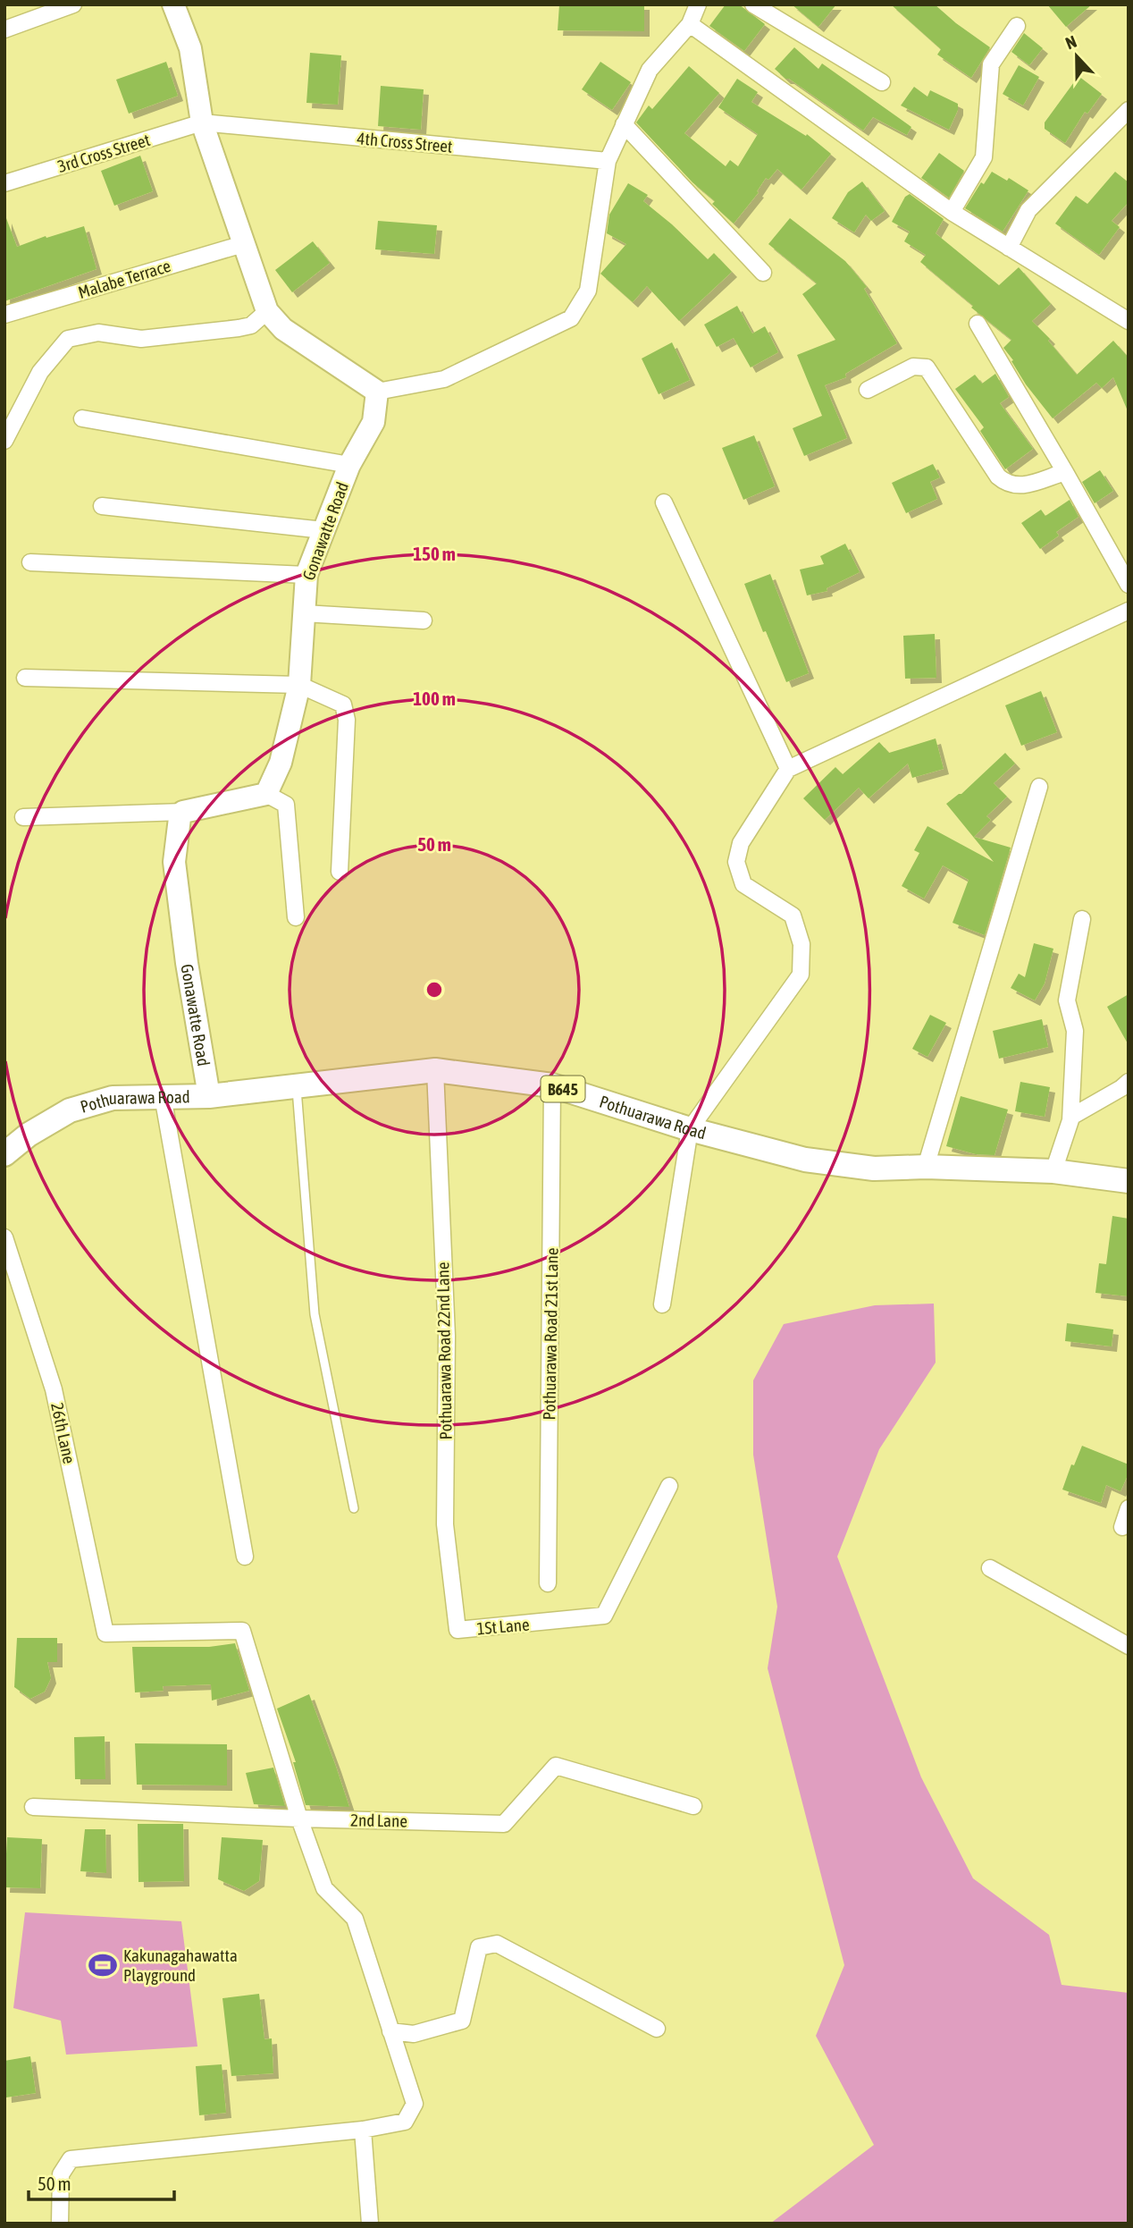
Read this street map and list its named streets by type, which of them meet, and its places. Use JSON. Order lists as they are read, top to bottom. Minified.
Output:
{"streets":{"main road":["B645","Pothuarawa Road"],"street":["4th Cross Street","3rd Cross Street","Malabe Terrace","Gonawatte Road","Pothuarawa Road 21st Lane","Pothuarawa Road 22nd Lane","26th Lane","1St Lane","2nd Lane"]},"crossings":[["4th Cross Street","3rd Cross Street"],["Gonawatte Road","Pothuarawa Road"],["Pothuarawa Road","Pothuarawa Road 21st Lane"],["Pothuarawa Road","Pothuarawa Road 22nd Lane"],["Pothuarawa Road 22nd Lane","1St Lane"],["26th Lane","2nd Lane"]],"places":{"sports":["Kakunagahawatta Playground"]},"scale_bar":"50 m","north":"top","rings":["150 m","100 m","50 m"]}
